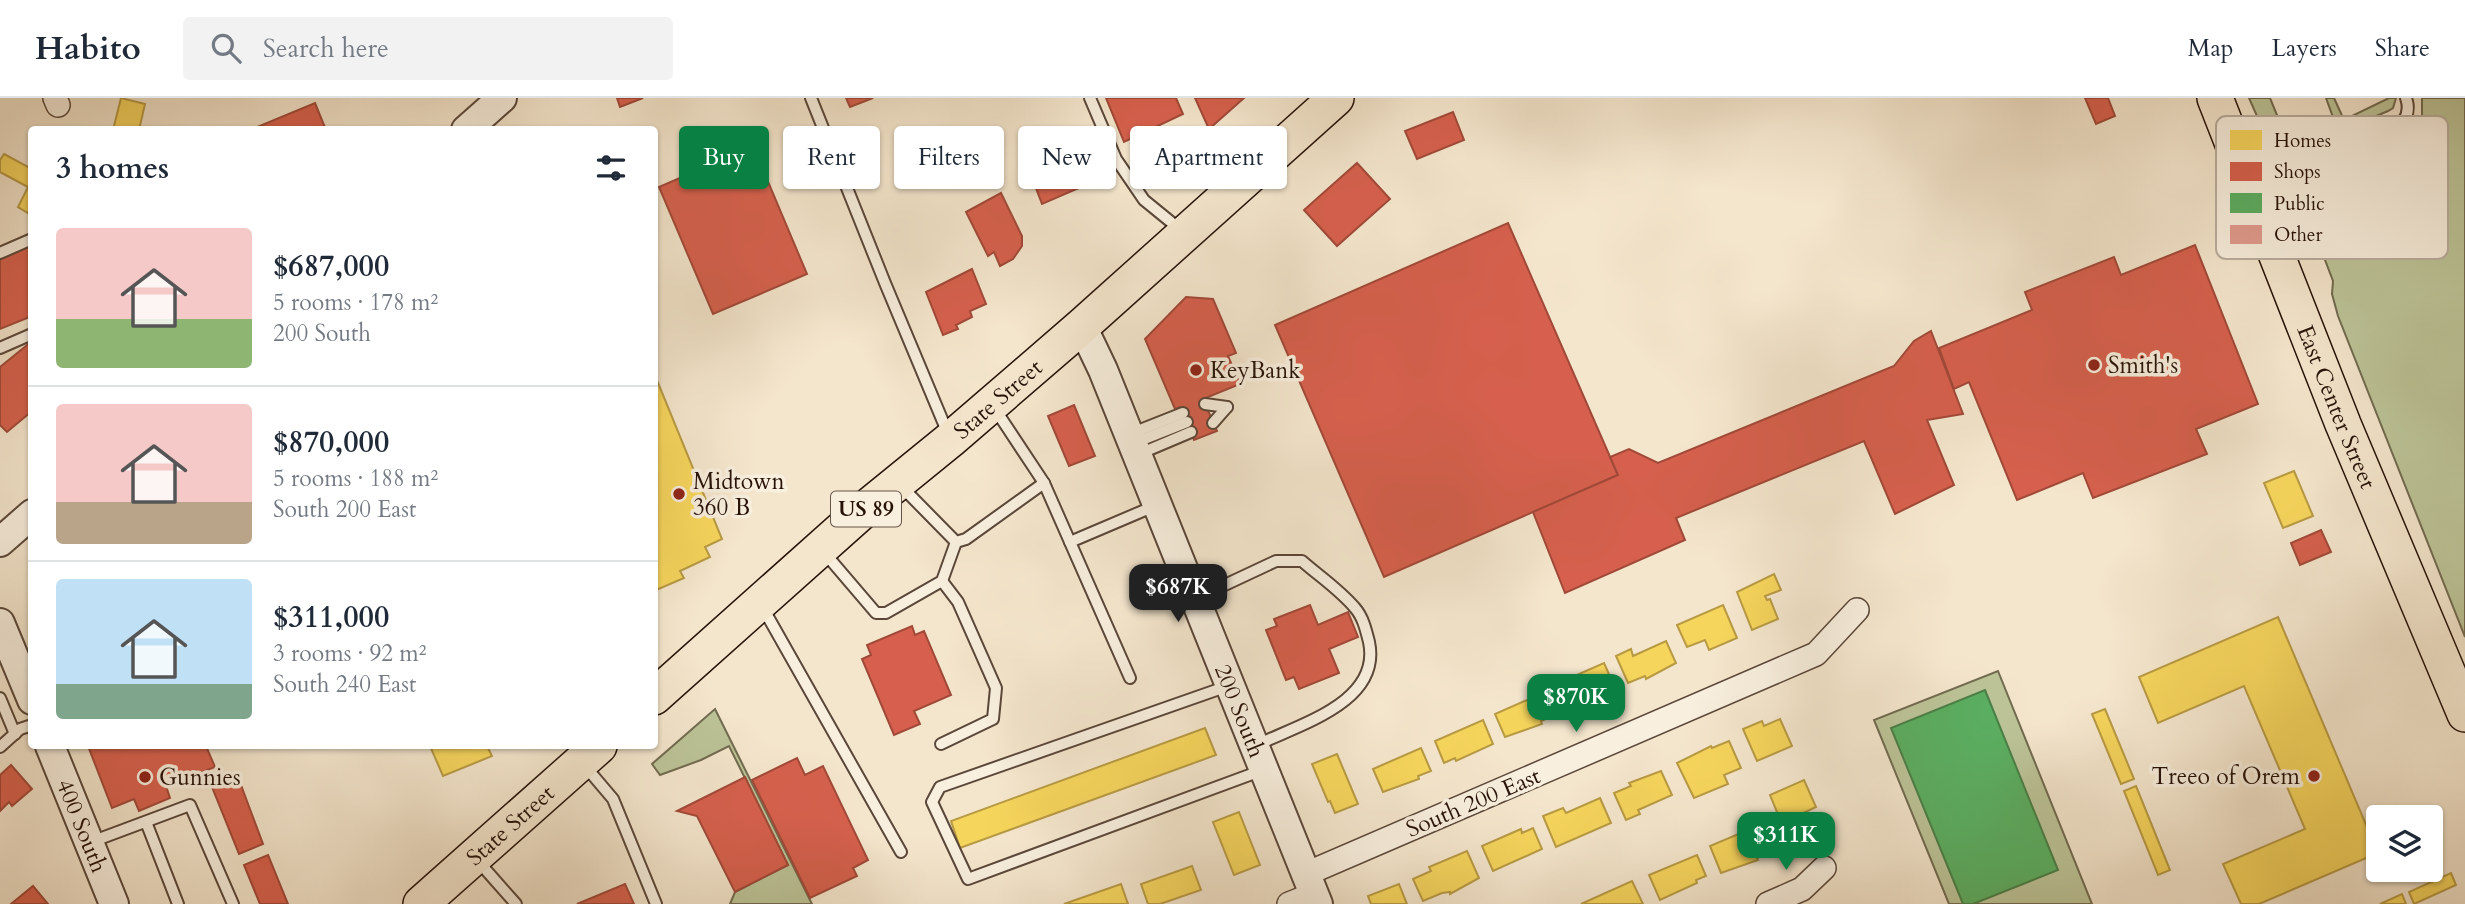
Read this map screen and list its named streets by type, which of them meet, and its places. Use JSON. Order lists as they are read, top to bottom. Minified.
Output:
{"streets":{"main road":["State Street","East Center Street","US 89"],"street":["200 South","South 200 East","400 South"]},"crossings":[["State Street","200 South"],["200 South","South 200 East"]],"places":["Smith's","KeyBank","Midtown 360 B","Treeo of Orem","Gunnies"],"legend":["Homes","Shops","Public","Other"],"page":{"header":"Habito","search":"Search here","nav":["Map","Layers","Share"],"chip":["Buy","Rent","Filters","New","Apartment"],"heading":"3 homes","list":[{"name":"$687,000","note":"5 rooms · 178 m² · 200 South"},{"name":"$870,000","note":"5 rooms · 188 m² · South 200 East"},{"name":"$311,000","note":"3 rooms · 92 m² · South 240 East"}],"price":["$687K","$870K","$311K"]}}
